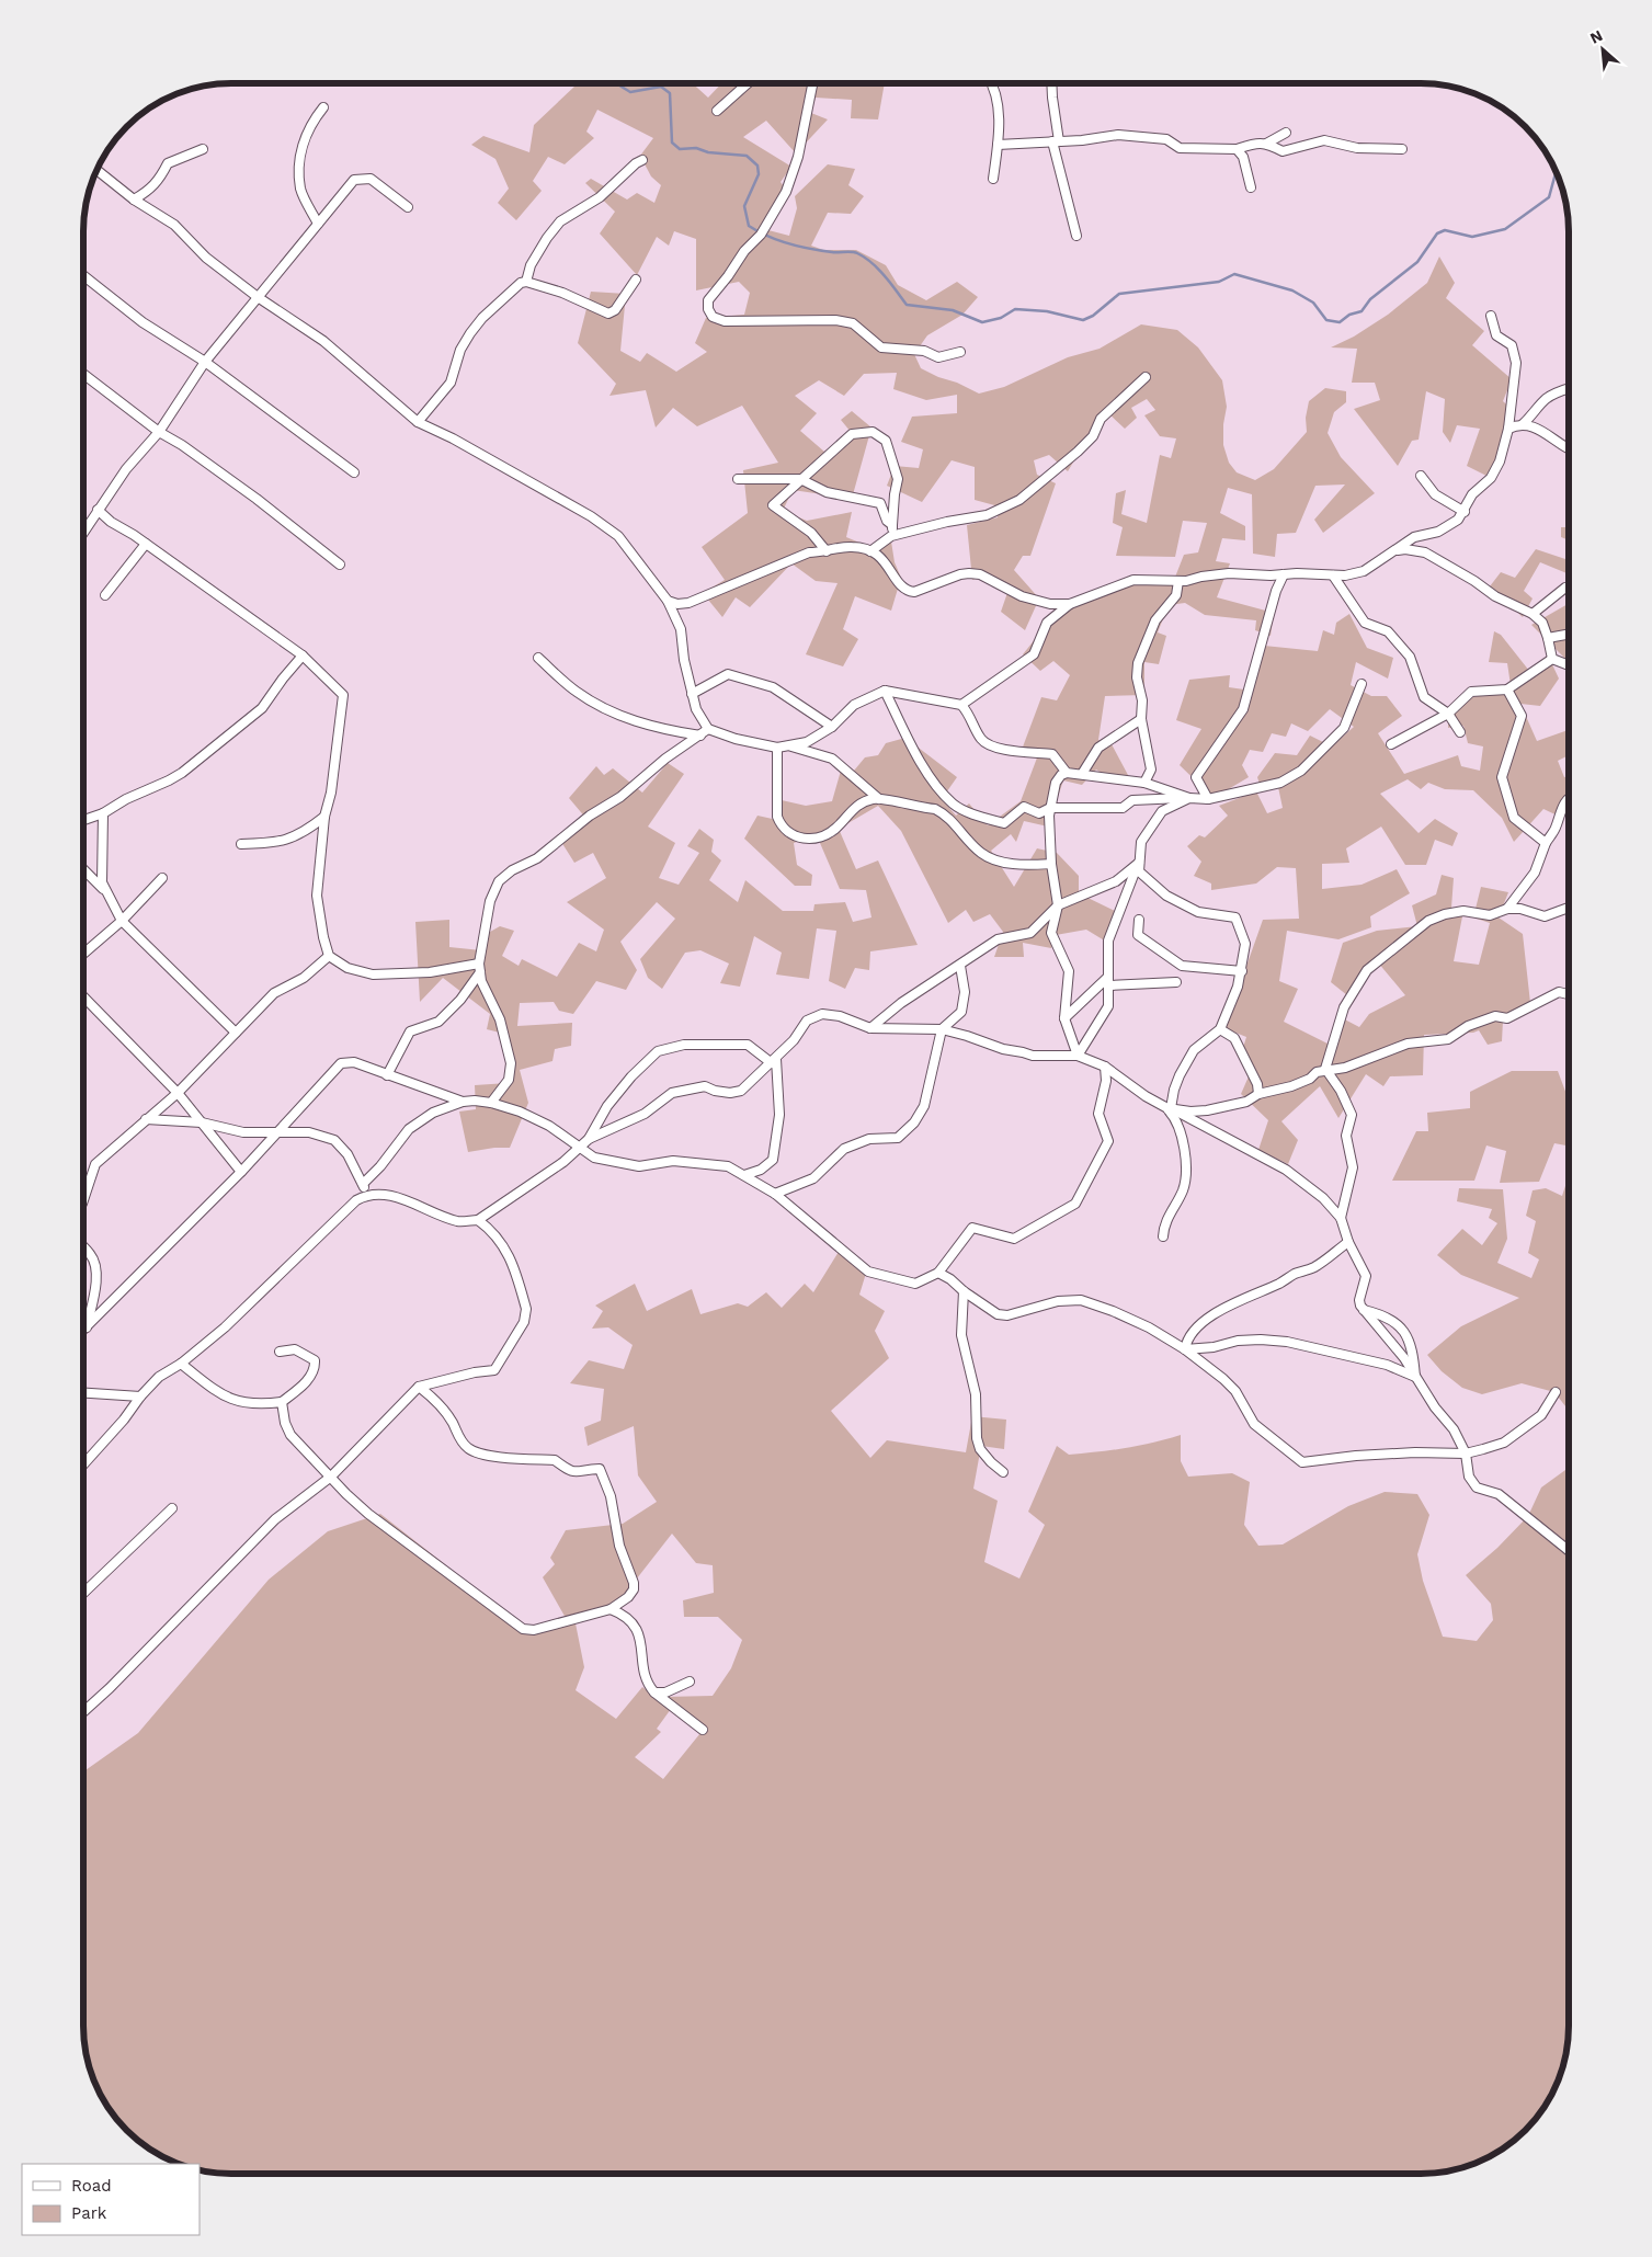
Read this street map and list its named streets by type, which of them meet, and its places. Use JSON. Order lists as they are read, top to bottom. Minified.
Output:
{"legend":["Road","Park"],"north":"top left"}
